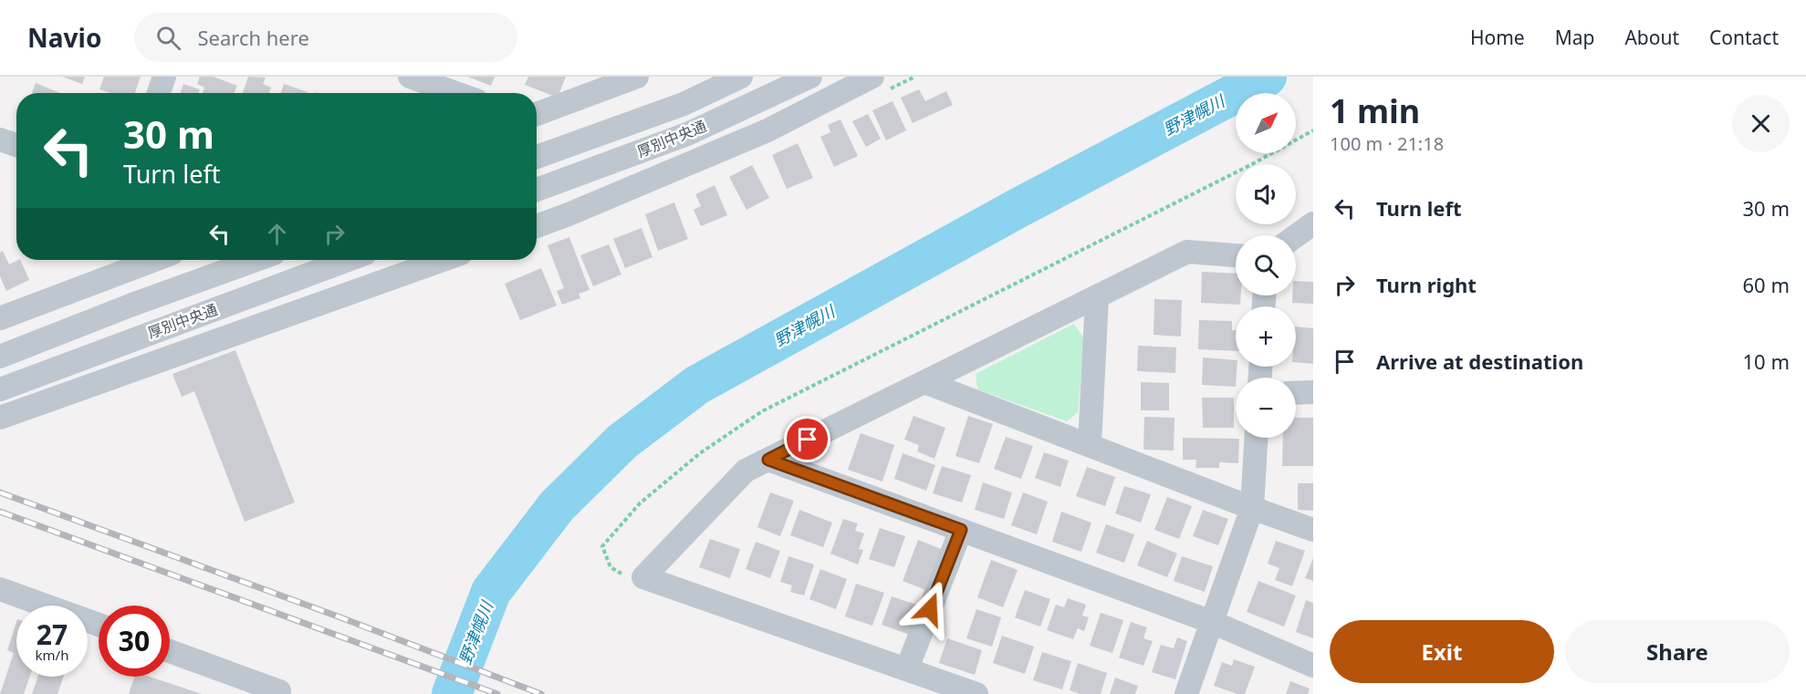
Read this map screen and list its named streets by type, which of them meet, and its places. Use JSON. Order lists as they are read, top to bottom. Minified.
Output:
{"streets":{"street":["厚別中央通"]},"water":["野津幌川"],"north":"top right","page":{"header":"Navio","search":"Search here","nav":["Home","Map","About","Contact"],"heading":["1 min","100 m · 21:18"],"map_buttons":["+","−"],"turn":["30 m","Turn left"],"list":[{"name":"Turn left","value":"30 m"},{"name":"Turn right","value":"60 m"},{"name":"Arrive at destination","value":"10 m"}],"speed":"27 km/h","limit":"30","buttons":["Exit","Share"]}}
